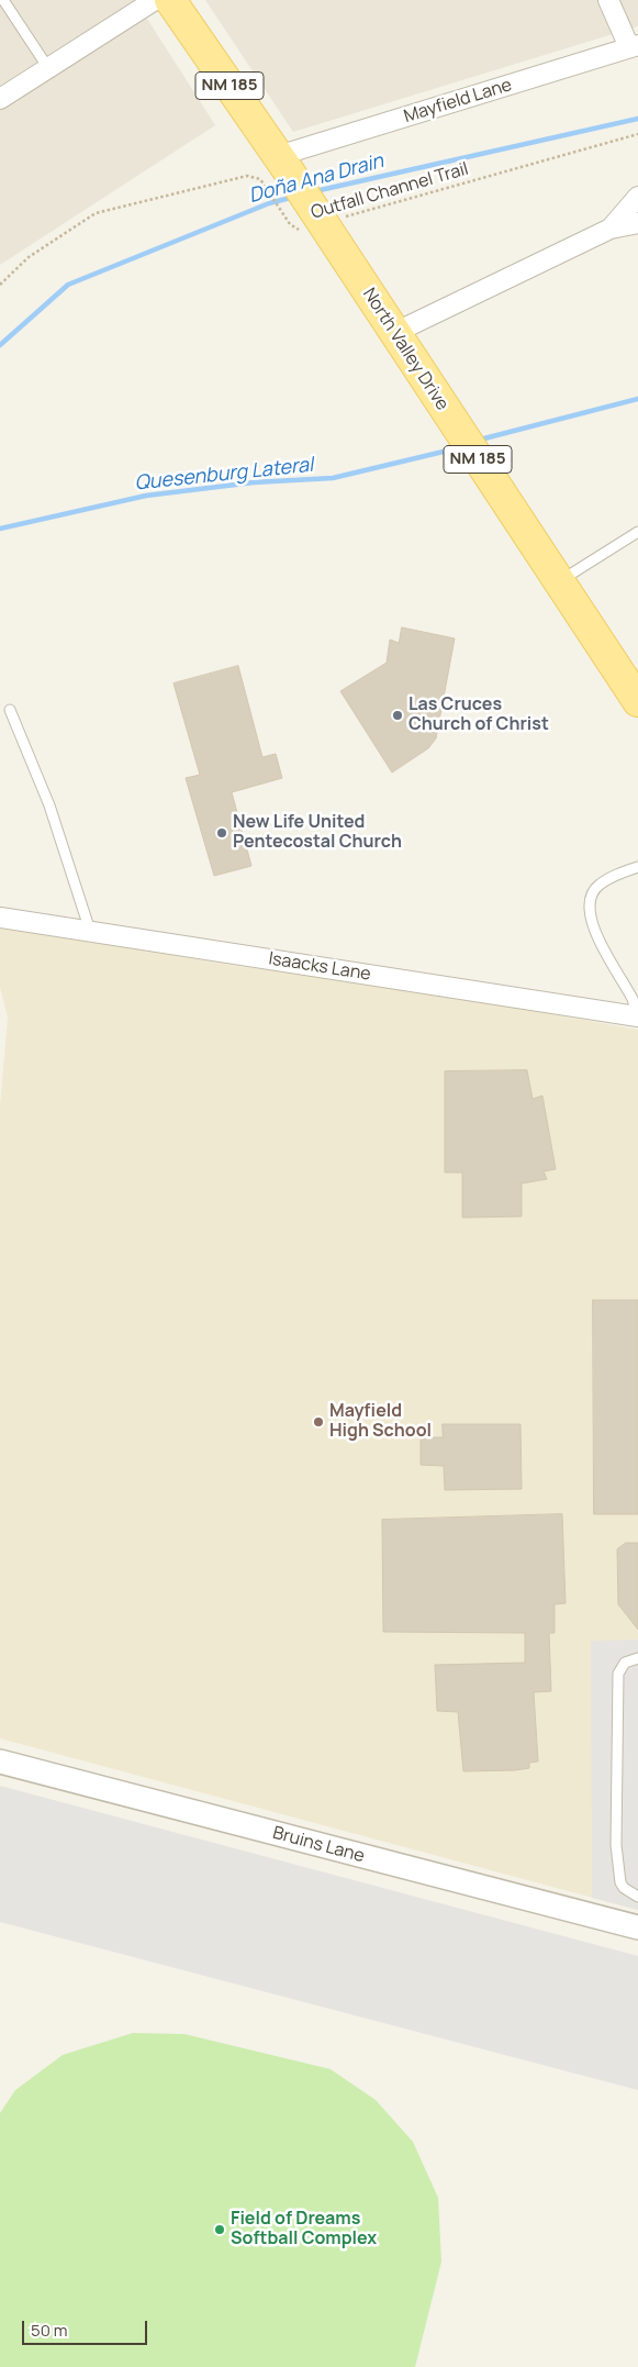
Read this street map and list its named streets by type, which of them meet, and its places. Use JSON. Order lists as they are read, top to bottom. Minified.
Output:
{"streets":{"main road":["NM 185","North Valley Drive"],"street":["Mayfield Lane","Isaacks Lane","Bruins Lane"],"path":["Outfall Channel Trail"]},"crossings":[["Mayfield Lane","Outfall Channel Trail"],["Mayfield Lane","North Valley Drive"],["Outfall Channel Trail","North Valley Drive"]],"water":["Doña Ana Drain","Quesenburg Lateral"],"places":["Las Cruces Church of Christ","New Life United Pentecostal Church","Mayfield High School","Field of Dreams Softball Complex"],"scale_bar":"50 m"}
